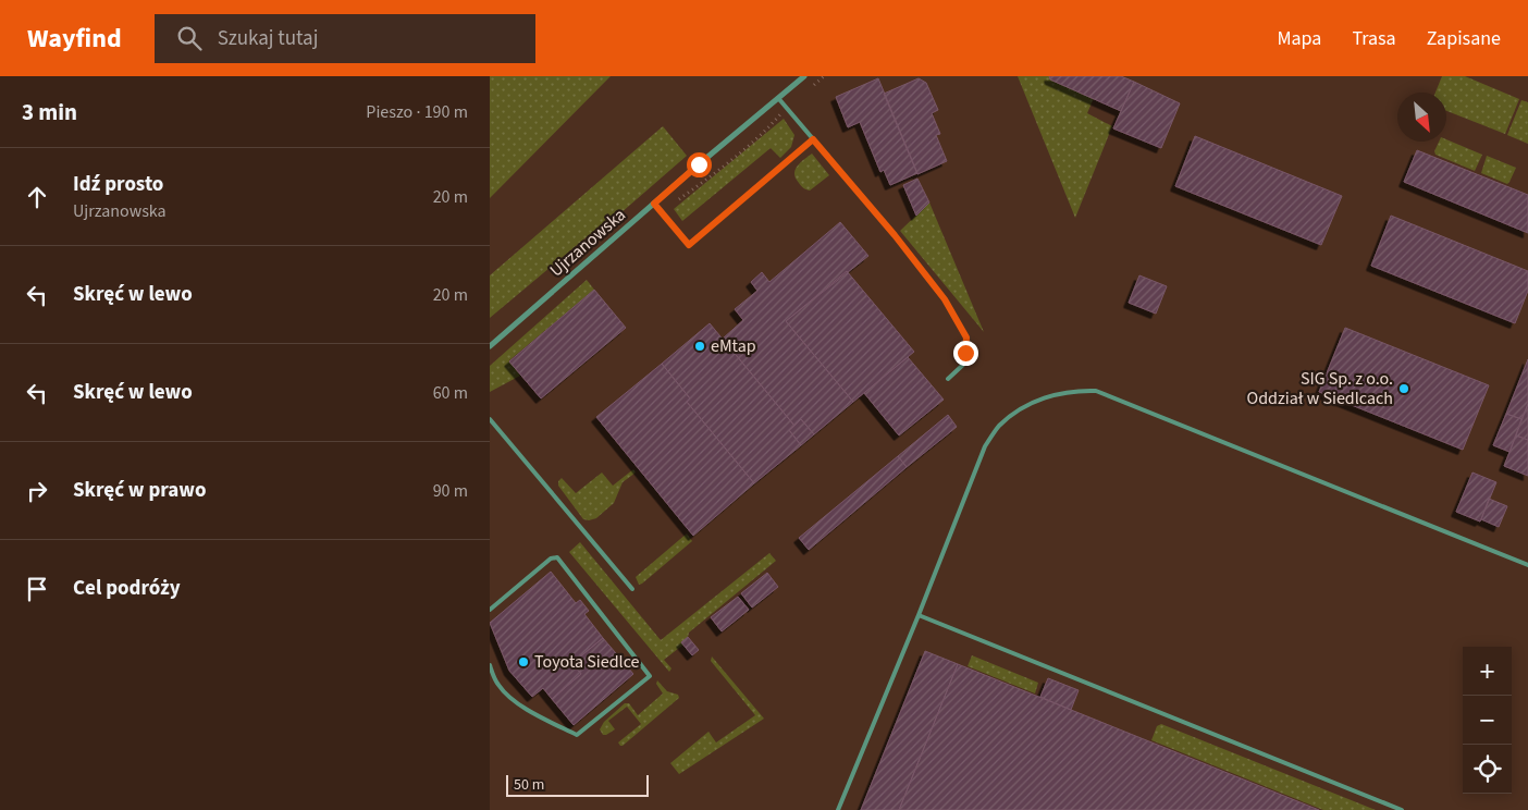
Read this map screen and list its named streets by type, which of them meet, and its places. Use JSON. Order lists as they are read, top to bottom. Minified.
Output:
{"streets":{"street":["Ujrzanowska"]},"places":["eMtap","SIG Sp. z o.o. Oddział w Siedlcach","Toyota Siedlce"],"scale_bar":"50 m","north":"bottom right","page":{"header":"Wayfind","search":"Szukaj tutaj","nav":["Mapa","Trasa","Zapisane"],"heading":["3 min","Pieszo · 190 m"],"list":[["Idź prosto","Ujrzanowska","20 m"],["Skręć w lewo","20 m"],["Skręć w lewo","60 m"],["Skręć w prawo","90 m"],"Cel podróży"],"map_buttons":["+","−"],"scale":"50 m"}}
